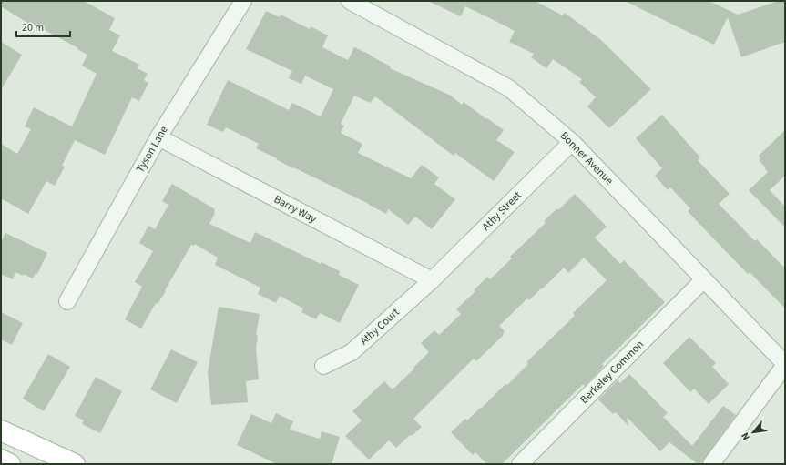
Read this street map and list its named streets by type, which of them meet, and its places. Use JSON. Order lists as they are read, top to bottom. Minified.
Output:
{"streets":{"street":["Tyson Lane","Bonner Avenue","Barry Way","Athy Street","Athy Court","Berkeley Common"]},"crossings":[["Tyson Lane","Barry Way"],["Bonner Avenue","Athy Street"],["Bonner Avenue","Berkeley Common"],["Barry Way","Athy Street"],["Barry Way","Athy Court"],["Athy Street","Athy Court"]],"scale_bar":"20 m","north":"bottom left"}
